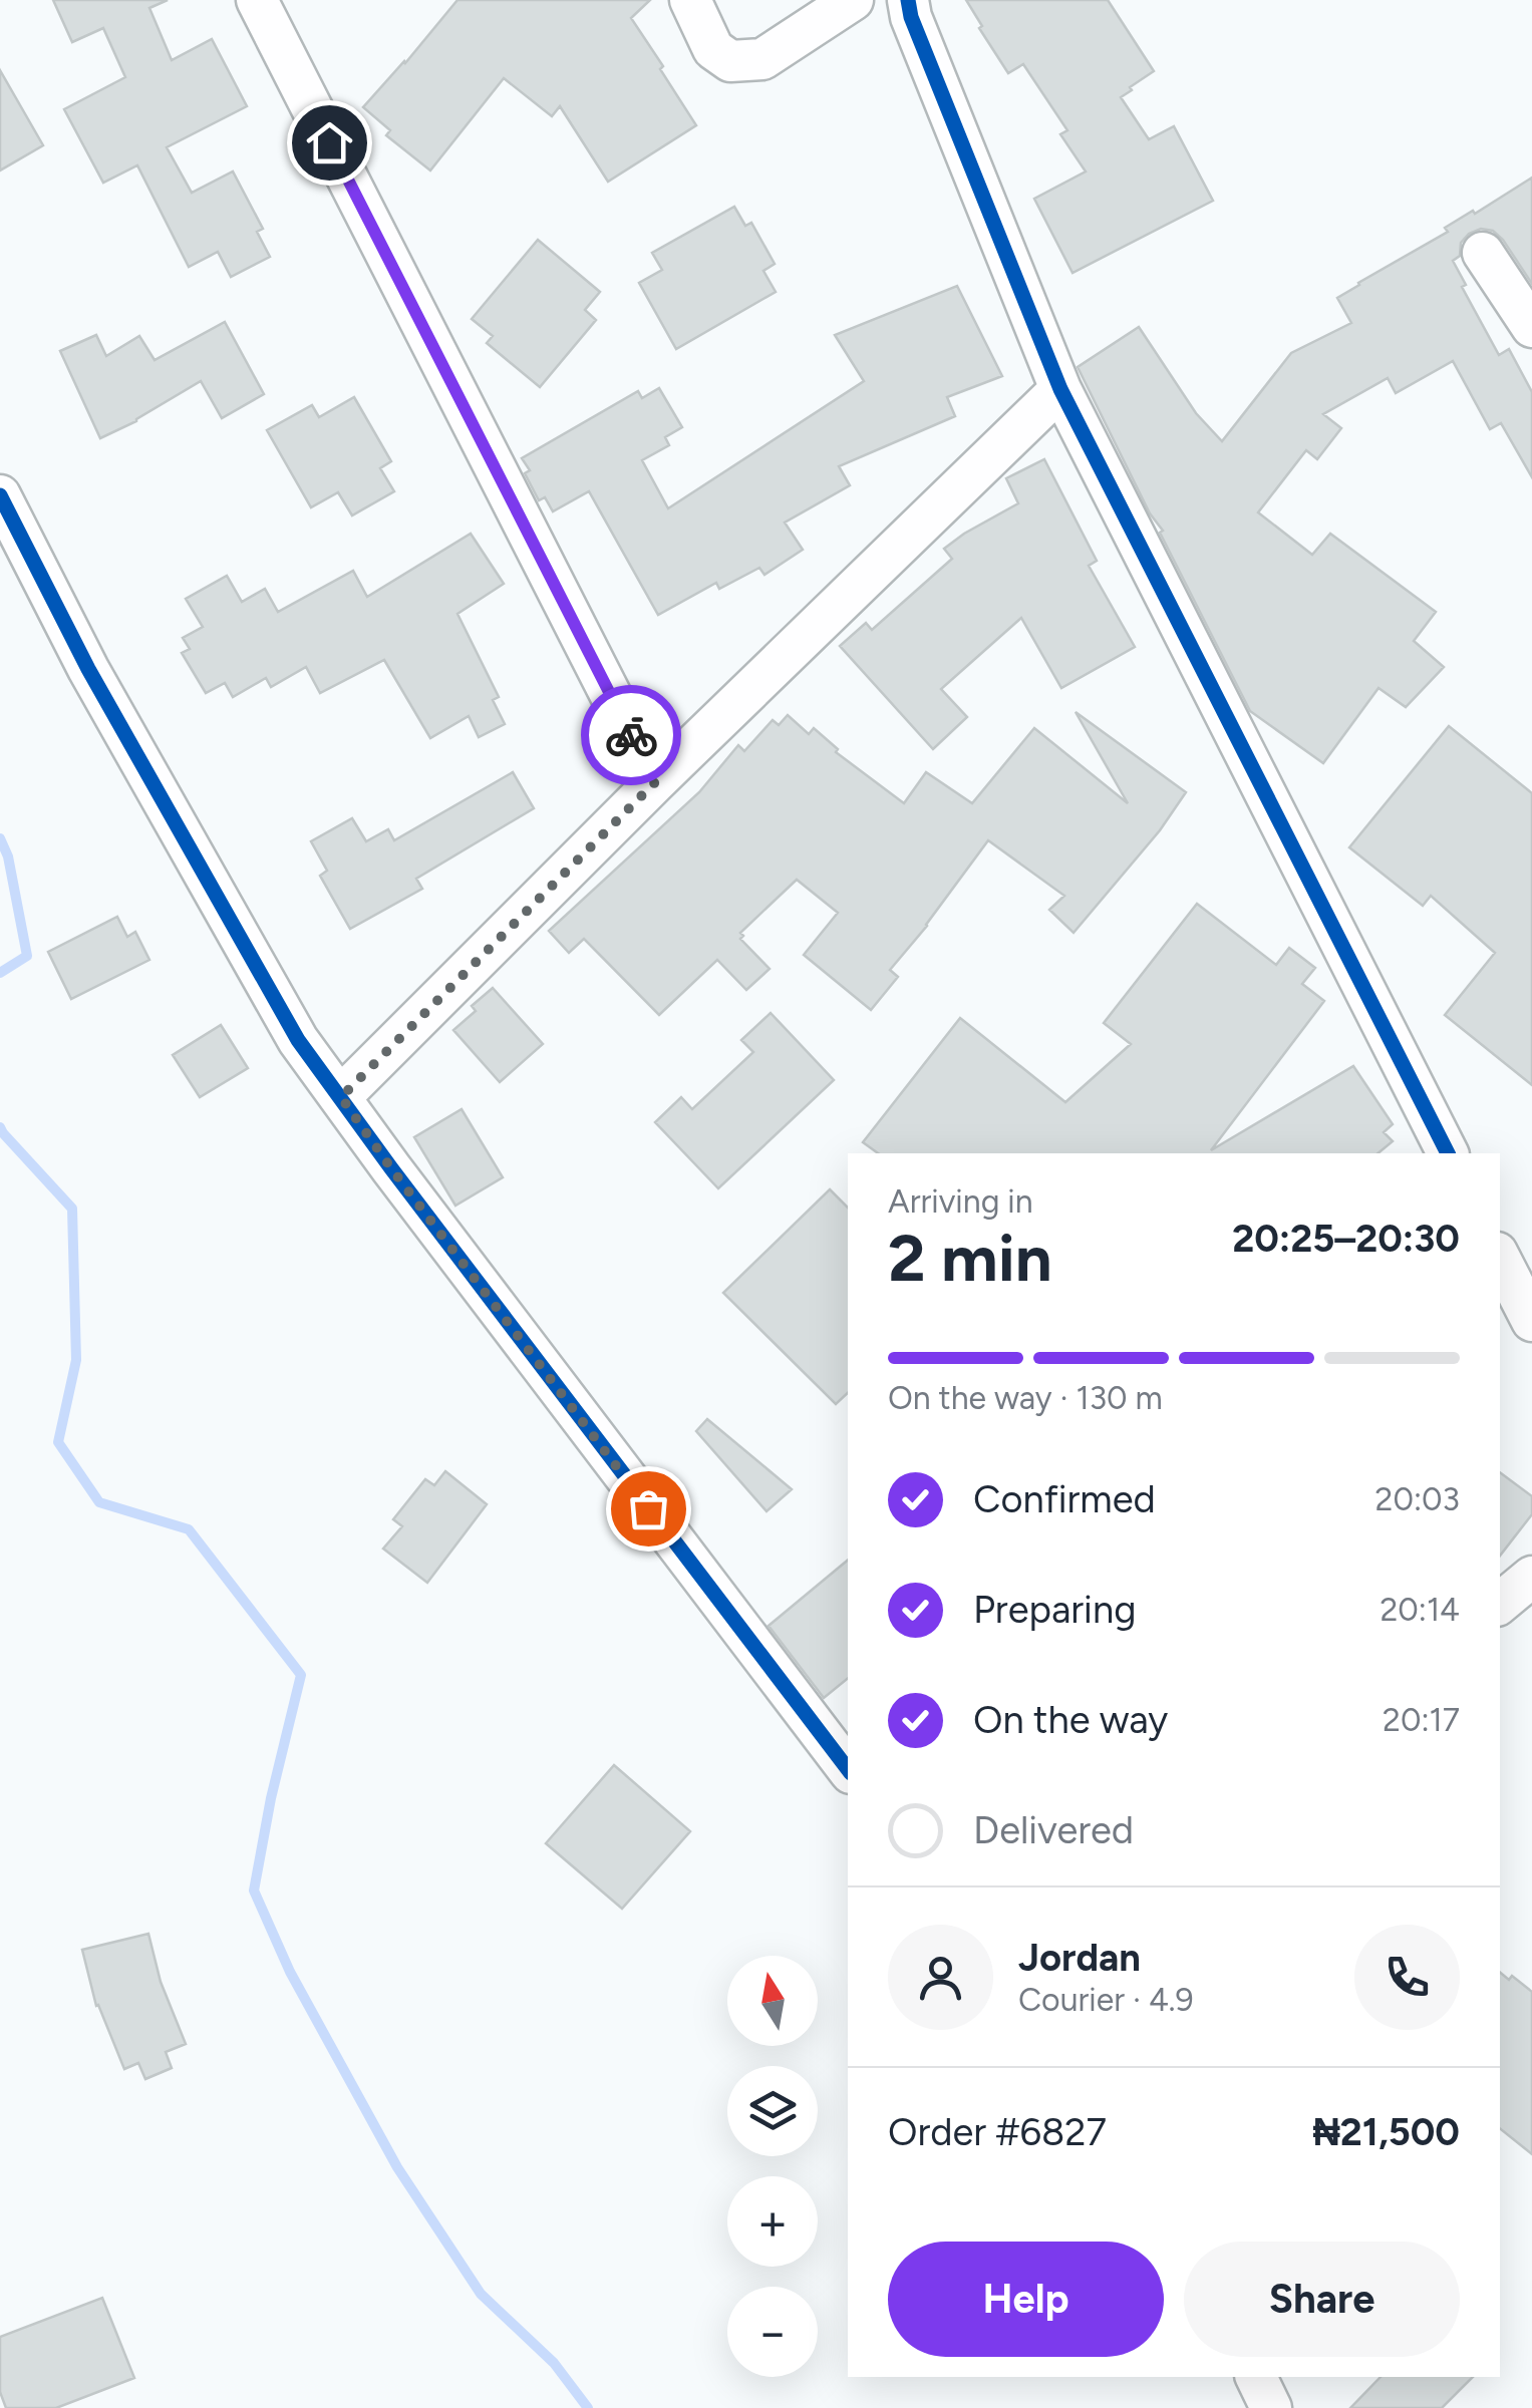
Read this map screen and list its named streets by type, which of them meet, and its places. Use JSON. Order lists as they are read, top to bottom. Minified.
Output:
{"north":"top","page":{"heading":["2 min","Arriving in","20:25–20:30"],"panel":["Jordan","Courier · 4.9","Order #6827","₦21,500"],"bar":"On the way · 130 m","list":[["Confirmed","20:03"],["Preparing","20:14"],["On the way","20:17"],"Delivered"],"map_buttons":["+","−"],"buttons":["Help","Share"]}}
